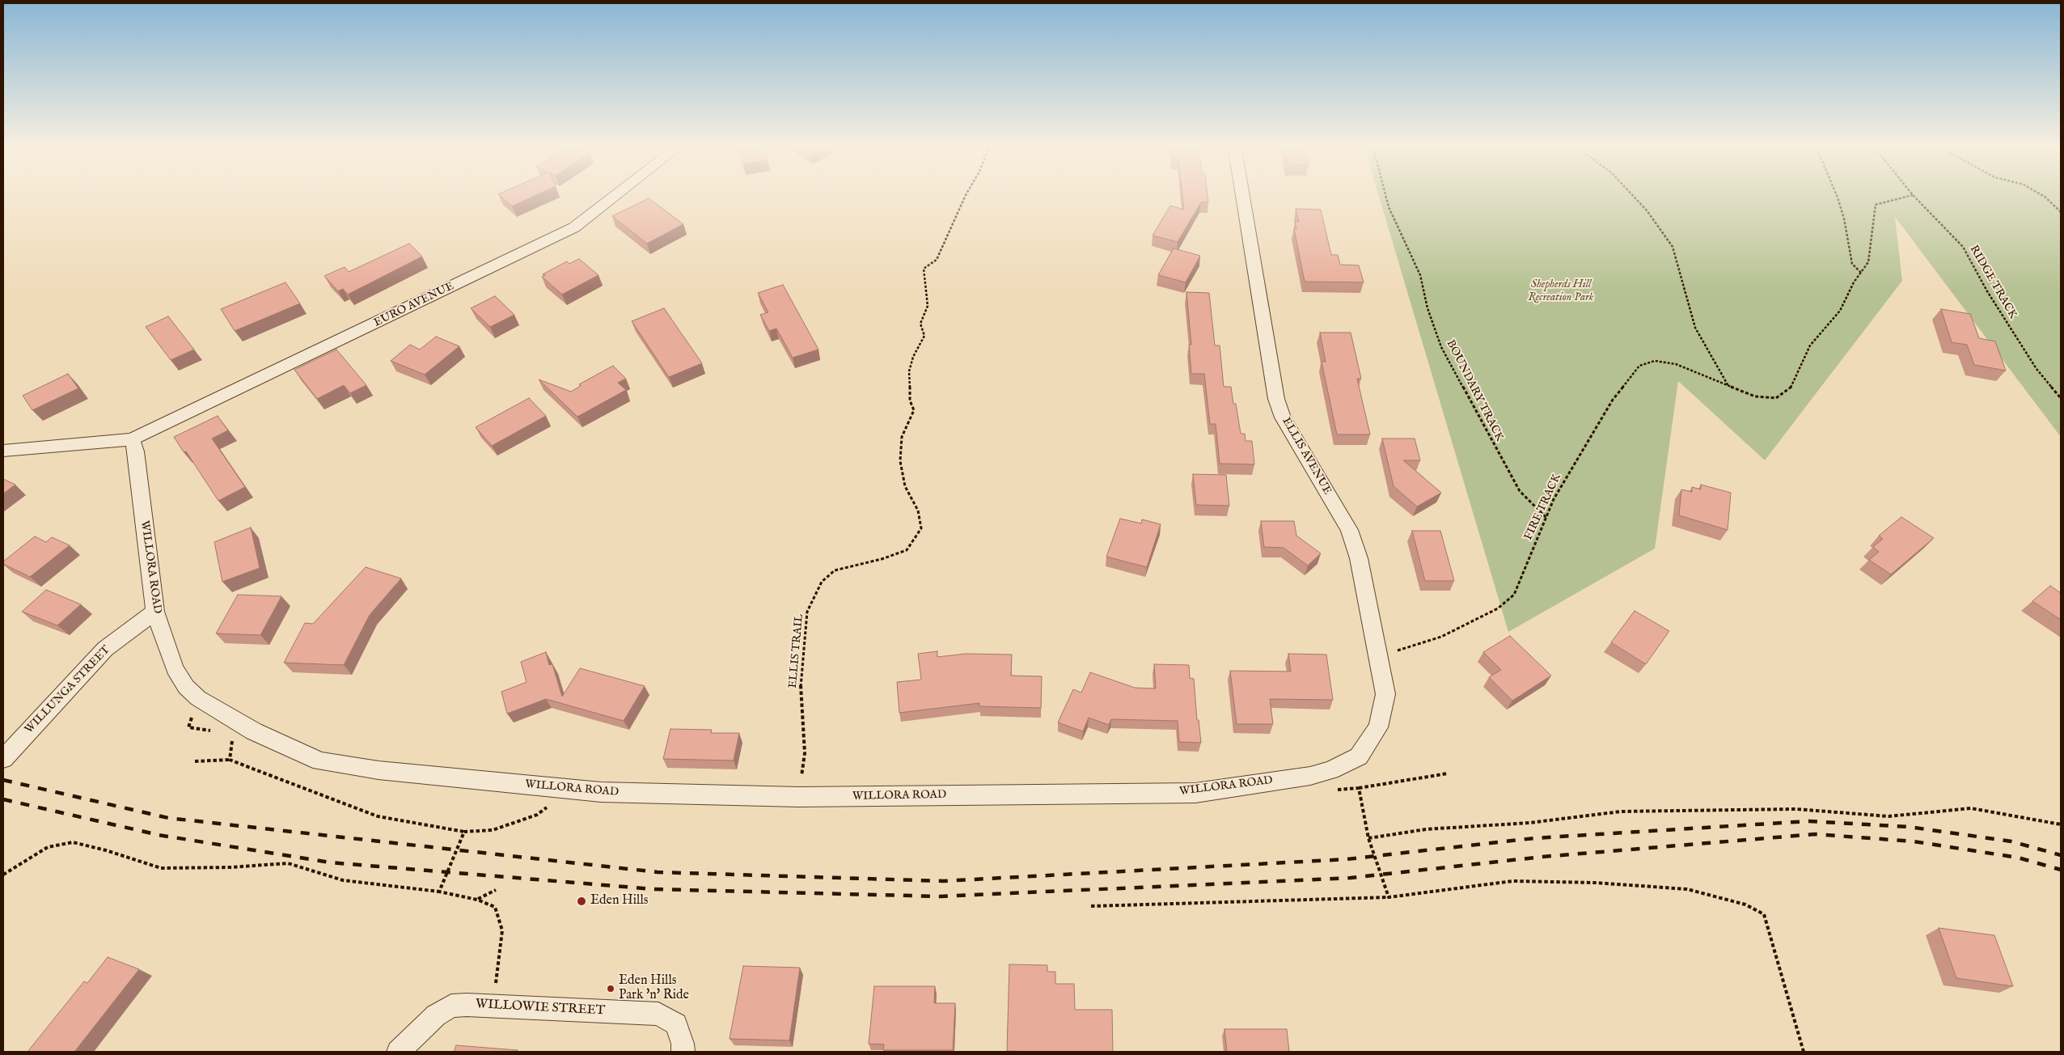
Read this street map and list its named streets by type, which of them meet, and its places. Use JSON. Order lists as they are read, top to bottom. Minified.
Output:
{"streets":{"street":["EURO AVENUE","ELLIS AVENUE","WILLORA ROAD","WILLUNGA STREET","WILLOWIE STREET"],"path":["RIDGE TRACK","BOUNDARY TRACK","FIRE TRACK","ELLIS TRAIL"]},"crossings":[["RIDGE TRACK","FIRE TRACK"],["EURO AVENUE","WILLORA ROAD"],["BOUNDARY TRACK","FIRE TRACK"],["ELLIS AVENUE","FIRE TRACK"],["ELLIS AVENUE","WILLORA ROAD"],["WILLORA ROAD","ELLIS TRAIL"],["WILLORA ROAD","WILLUNGA STREET"]],"parks":["Shepherds Hill Recreation Park"],"places":["Eden Hills","Eden Hills Park 'n' Ride"]}
